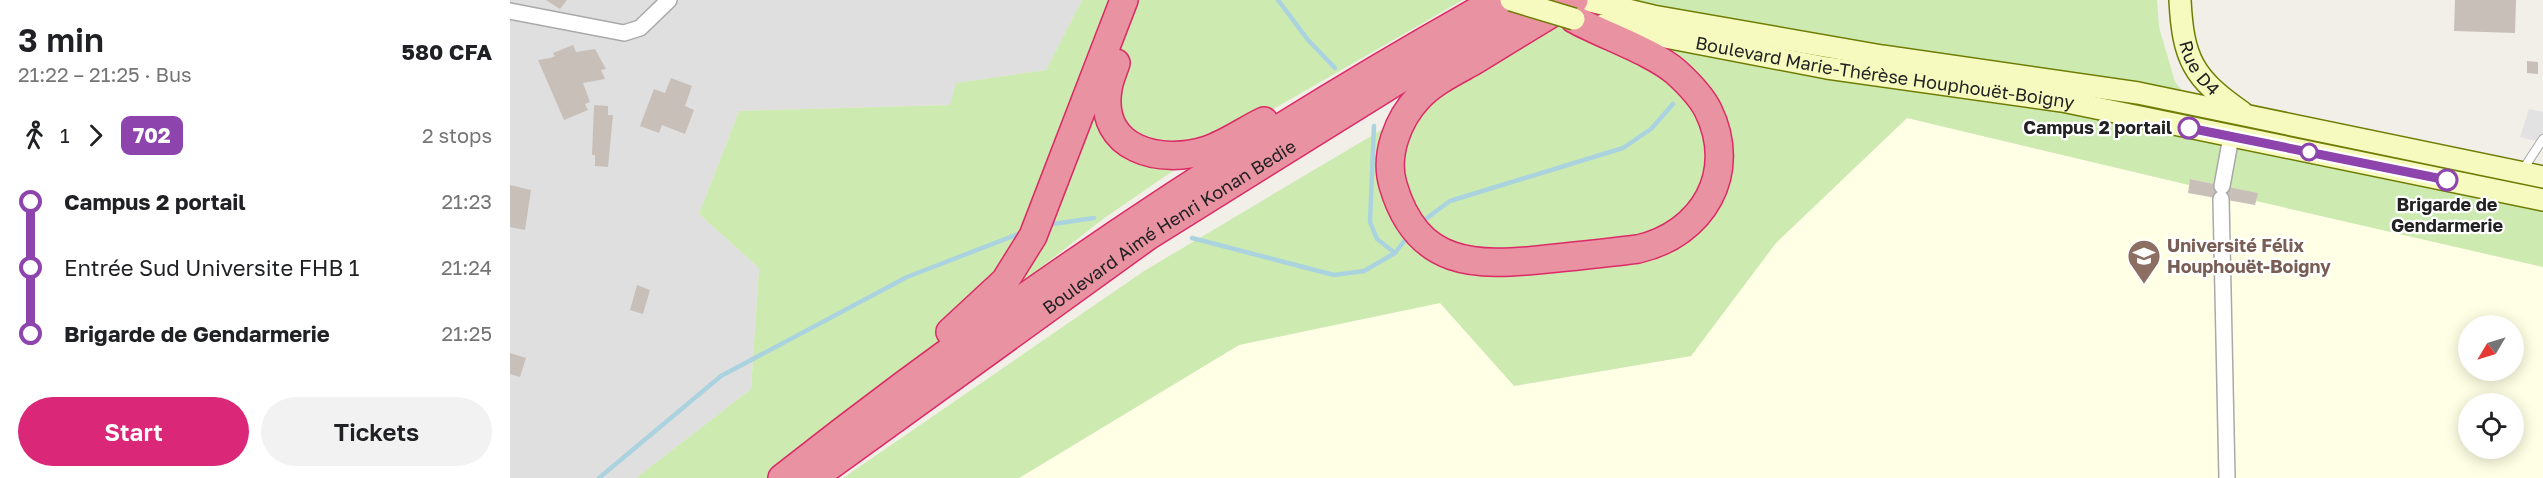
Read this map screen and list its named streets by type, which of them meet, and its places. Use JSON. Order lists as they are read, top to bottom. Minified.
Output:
{"streets":{"highway":["Boulevard Aimé Henri Konan Bedie"],"main road":["Rue D4","Boulevard Marie-Thérèse Houphouët-Boigny"]},"crossings":[["Rue D4","Boulevard Marie-Thérèse Houphouët-Boigny"]],"places":{"other":["Campus 2 portail","Brigarde de Gendarmerie"],"school or university":["Université Félix Houphouët-Boigny"]},"lines":["bus line 702"],"north":"bottom left","page":{"heading":["3 min","21:22 – 21:25 · Bus","580 CFA"],"legs":["1","702","2 stops"],"list":[{"name":"Campus 2 portail","value":"21:23"},{"name":"Entrée Sud Universite FHB 1","value":"21:24"},{"name":"Brigarde de Gendarmerie","value":"21:25"}],"buttons":["Start","Tickets"]}}
